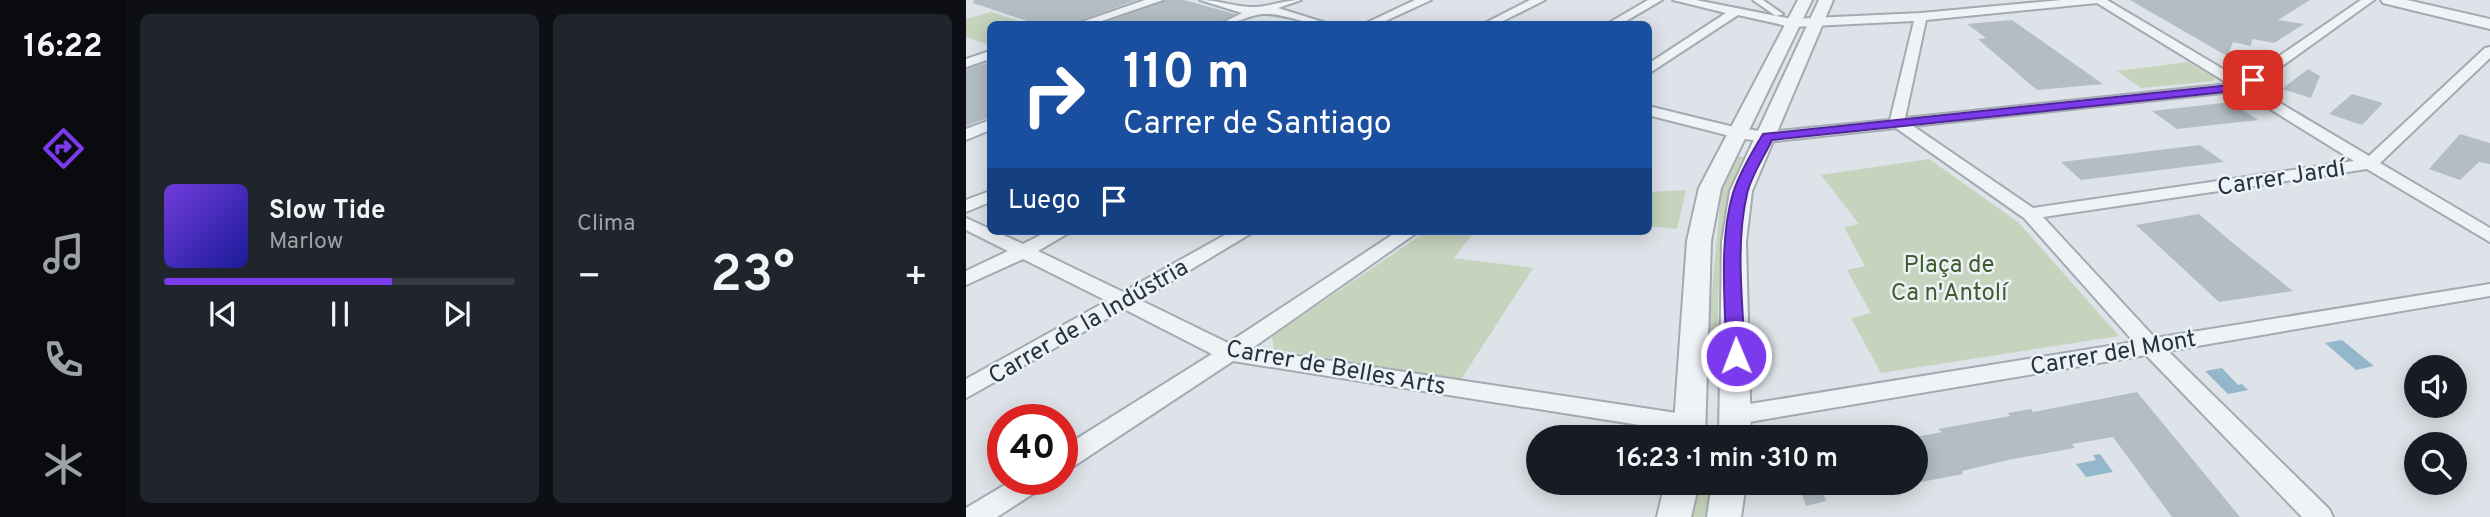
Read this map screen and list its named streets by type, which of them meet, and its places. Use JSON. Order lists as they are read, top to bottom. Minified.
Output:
{"streets":{"street":["Carrer Jardí","Carrer de la Indústria","Carrer del Mont","Carrer de Belles Arts"]},"crossings":[["Carrer de la Indústria","Carrer de Belles Arts"]],"parks":["Plaça de Ca n'Antolí"],"page":{"tabs":"16:22","tile":"Clima","turn":["110 m","Carrer de Santiago"],"then":"Luego","song":["Slow Tide","Marlow"],"heat":["−","23°","+"],"limit":"40","trip":"16:23 · 1 min · 310 m"}}
